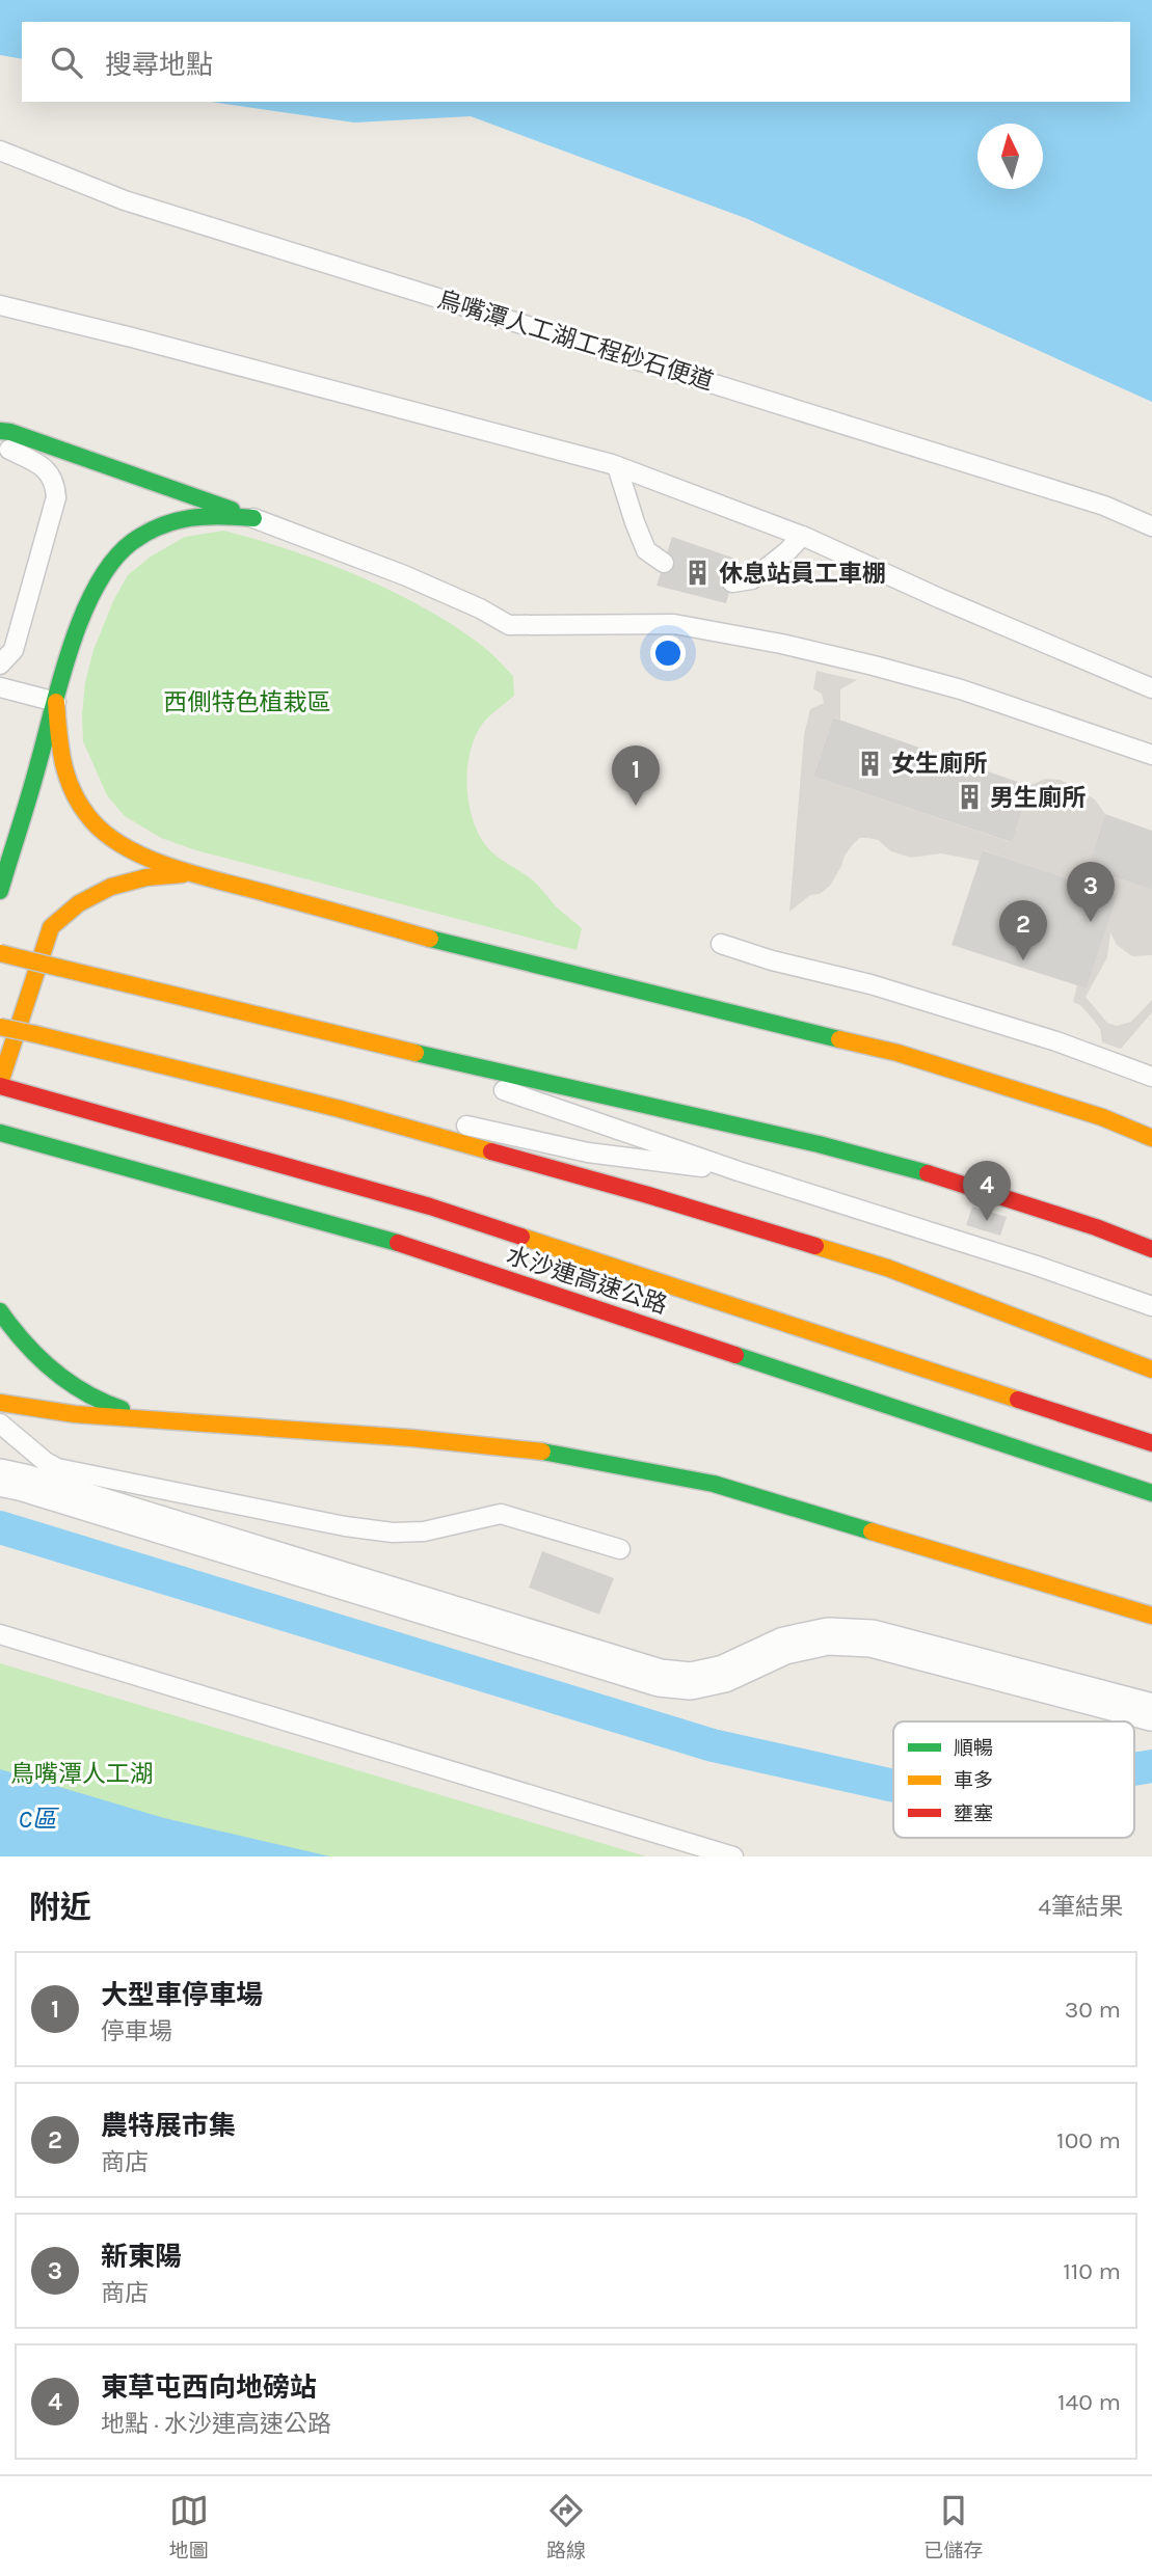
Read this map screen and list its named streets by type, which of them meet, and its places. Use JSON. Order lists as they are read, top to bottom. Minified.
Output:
{"streets":{"highway":["水沙連高速公路"],"lane":["烏嘴潭人工湖工程砂石便道"]},"water":["C區"],"parks":["西側特色植栽區","鳥嘴潭人工湖"],"places":{"building":["休息站員工車棚","女生廁所","男生廁所"]},"legend":["順暢","車多","壅塞"],"north":"top","page":{"search":"搜尋地點","pins":["1","3","2","4"],"heading":["附近","4筆結果"],"list":[{"mark":"1","name":"大型車停車場","note":"停車場","value":"30 m"},{"mark":"2","name":"農特展市集","note":"商店","value":"100 m"},{"mark":"3","name":"新東陽","note":"商店","value":"110 m"},{"mark":"4","name":"東草屯西向地磅站","note":"地點 · 水沙連高速公路","value":"140 m"}],"nav":["地圖","路線","已儲存"]}}
